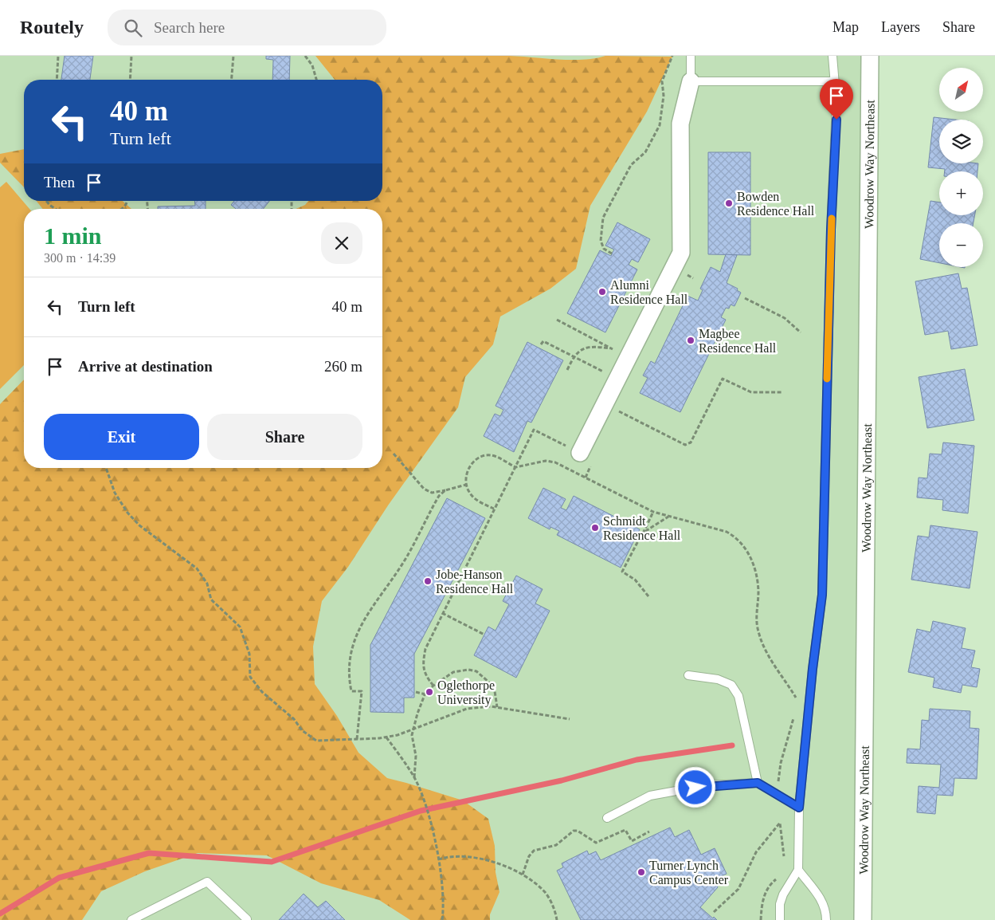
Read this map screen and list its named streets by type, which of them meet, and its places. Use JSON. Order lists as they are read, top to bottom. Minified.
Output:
{"streets":{"street":["Woodrow Way Northeast"]},"places":["Bowden Residence Hall","Alumni Residence Hall","Magbee Residence Hall","Schmidt Residence Hall","Jobe-Hanson Residence Hall","Oglethorpe University","Turner Lynch Campus Center"],"north":"top right","page":{"header":"Routely","search":"Search here","nav":["Map","Layers","Share"],"map_buttons":["+","−"],"turn":["40 m","Turn left"],"then":"Then","heading":["1 min","300 m · 14:39"],"list":[{"name":"Turn left","value":"40 m"},{"name":"Arrive at destination","value":"260 m"}],"buttons":["Exit","Share"]}}
